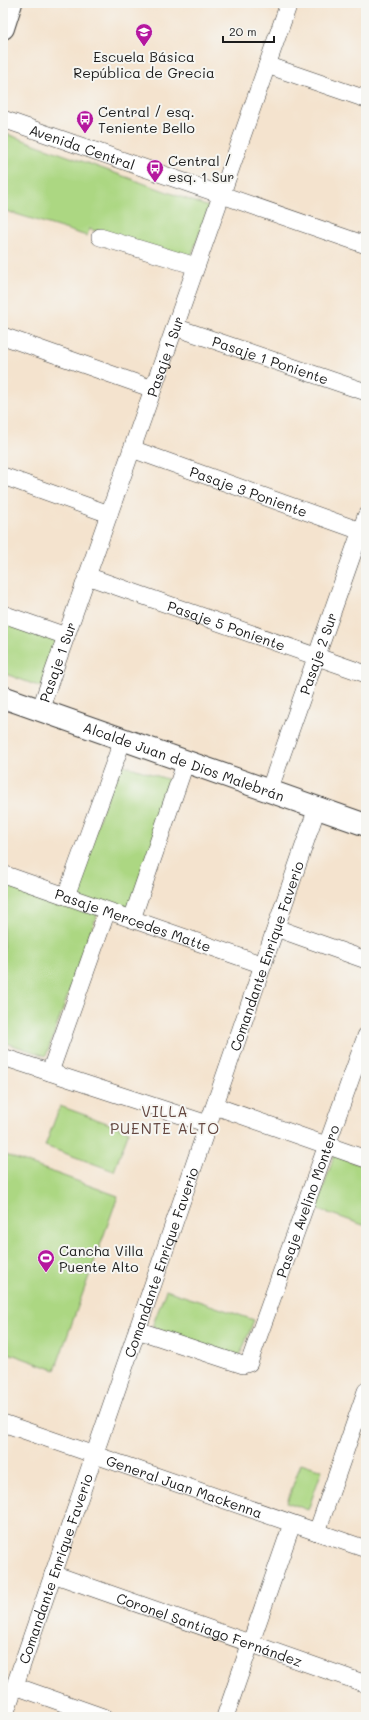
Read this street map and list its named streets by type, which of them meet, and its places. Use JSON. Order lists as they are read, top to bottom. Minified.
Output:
{"streets":{"street":["Avenida Central","Pasaje 1 Sur","Pasaje 1 Poniente","Pasaje 3 Poniente","Pasaje 5 Poniente","Pasaje 2 Sur","Alcalde Juan de Dios Malebrán","Pasaje Mercedes Matte","Comandante Enrique Faverio","Pasaje Avelino Montero","General Juan Mackenna","Coronel Santiago Fernández"]},"crossings":[["Avenida Central","Pasaje 1 Sur"],["Pasaje 1 Sur","Pasaje 1 Poniente"],["Pasaje 1 Sur","Pasaje 3 Poniente"],["Pasaje 1 Sur","Pasaje 5 Poniente"],["Pasaje 1 Sur","Alcalde Juan de Dios Malebrán"],["Pasaje 3 Poniente","Pasaje 2 Sur"],["Pasaje 5 Poniente","Pasaje 2 Sur"],["Pasaje 2 Sur","Alcalde Juan de Dios Malebrán"],["Alcalde Juan de Dios Malebrán","Comandante Enrique Faverio"],["Pasaje Mercedes Matte","Comandante Enrique Faverio"],["Comandante Enrique Faverio","Pasaje Avelino Montero"],["Comandante Enrique Faverio","General Juan Mackenna"],["Comandante Enrique Faverio","Coronel Santiago Fernández"]],"districts":["VILLA PUENTE ALTO"],"places":{"school or university":["Escuela Básica República de Grecia"],"bus stop":["Central / esq. Teniente Bello","Central / esq. 1 Sur"],"sports":["Cancha Villa Puente Alto"]},"scale_bar":"20 m"}
